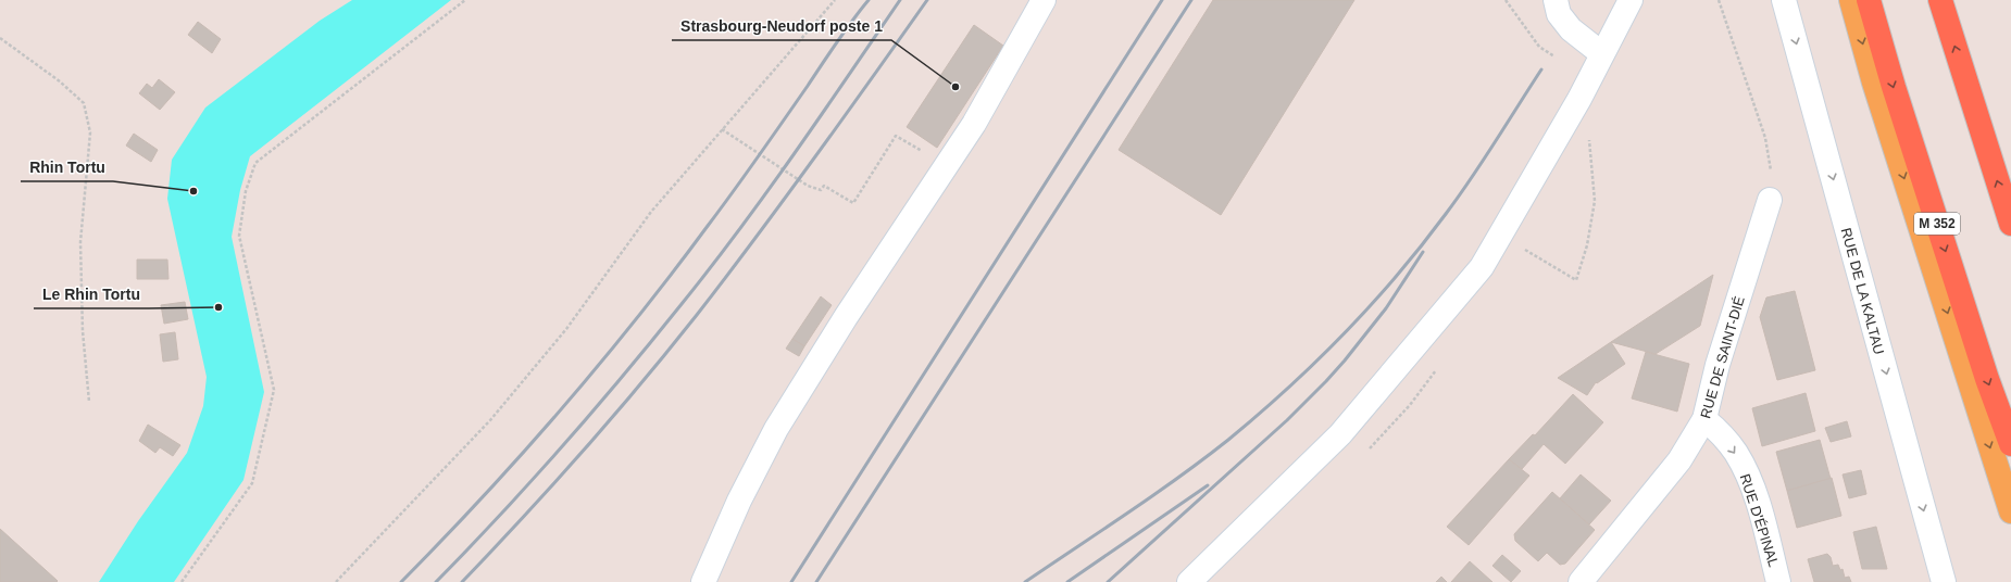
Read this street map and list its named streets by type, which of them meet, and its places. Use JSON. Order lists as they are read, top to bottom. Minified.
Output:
{"streets":{"highway":["M 352"],"street":["RUE DE LA KALTAU","RUE DE SAINT-DIÉ","RUE D'ÉPINAL"]},"crossings":[["RUE DE SAINT-DIÉ","RUE D'ÉPINAL"]],"one_way":["RUE DE LA KALTAU","RUE D'ÉPINAL"],"places":["Strasbourg-Neudorf poste 1","Rhin Tortu","Le Rhin Tortu"]}
